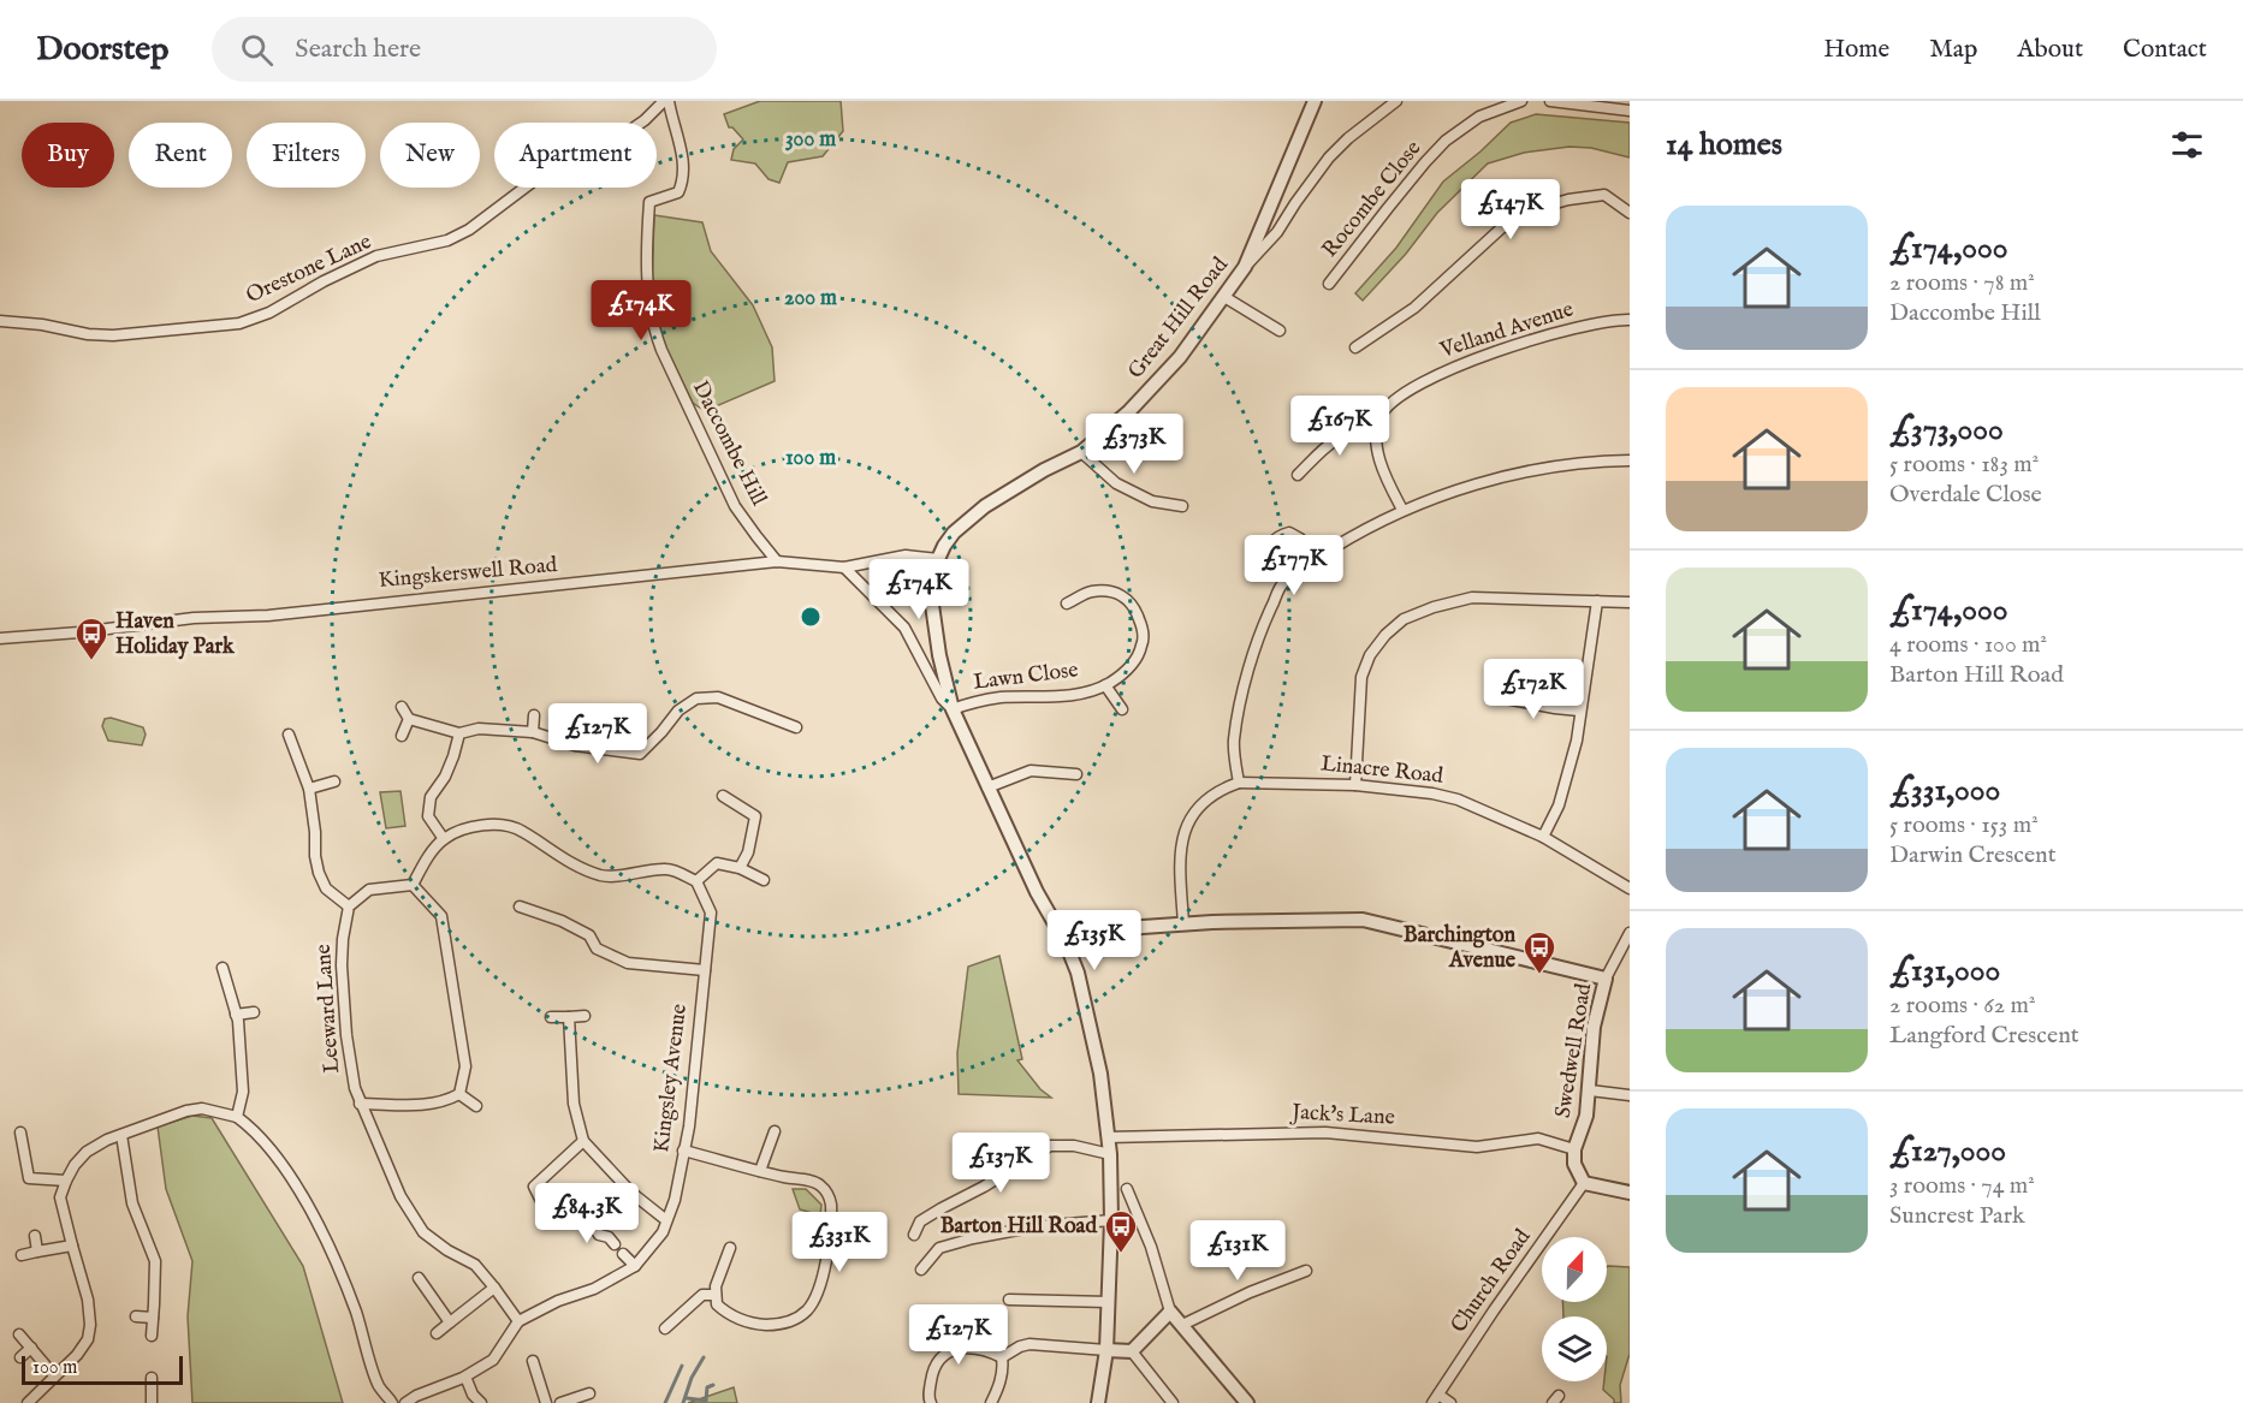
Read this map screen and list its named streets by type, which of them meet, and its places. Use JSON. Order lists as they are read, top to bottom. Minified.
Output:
{"streets":{"street":["Rocombe Close","Orestone Lane","Great Hill Road","Velland Avenue","Daccombe Hill","Kingskerswell Road","Lawn Close","Linacre Road","Leeward Lane","Swedwell Road","Kingsley Avenue","Jack's Lane","Church Road"]},"crossings":[["Orestone Lane","Daccombe Hill"],["Great Hill Road","Kingskerswell Road"],["Daccombe Hill","Kingskerswell Road"],["Leeward Lane","Kingsley Avenue"],["Swedwell Road","Jack's Lane"],["Swedwell Road","Church Road"]],"places":{"bus stop":["Haven Holiday Park","Barchington Avenue","Barton Hill Road"]},"scale_bar":"100 m","north":"top","page":{"header":"Doorstep","search":"Search here","nav":["Home","Map","About","Contact"],"heading":"14 homes","chip":["Buy","Rent","Filters","New","Apartment"],"price":["£147K","£174K","£167K","£373K","£177K","£174K","£172K","£127K","£135K","£137K","£84.3K","£331K","£131K","£127K"],"list":[{"name":"£174,000","note":"2 rooms · 78 m² · Daccombe Hill"},{"name":"£373,000","note":"5 rooms · 183 m² · Overdale Close"},{"name":"£174,000","note":"4 rooms · 100 m² · Barton Hill Road"},{"name":"£331,000","note":"5 rooms · 153 m² · Darwin Crescent"},{"name":"£131,000","note":"2 rooms · 62 m² · Langford Crescent"},{"name":"£127,000","note":"3 rooms · 74 m² · Suncrest Park"}],"scale":"100 m"},"rings":["300 m","200 m","100 m"]}
